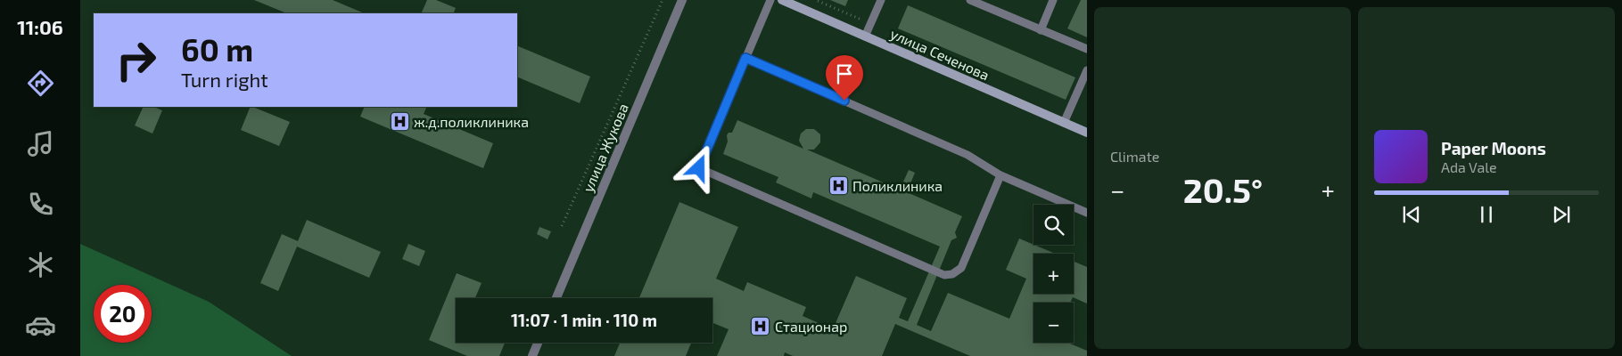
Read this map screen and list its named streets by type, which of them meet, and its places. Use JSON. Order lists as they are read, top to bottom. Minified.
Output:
{"streets":{"main road":["улица Сеченова"],"street":["улица Жукова"]},"places":{"hospital":["ж.д.поликлиника","Поликлиника","Стационар"]},"page":{"tabs":"11:06","tile":"Climate","turn":["60 m","Turn right"],"song":["Paper Moons","Ada Vale"],"heat":["−","20.5°","+"],"map_buttons":["+","−"],"limit":"20","trip":"11:07 · 1 min · 110 m"}}
